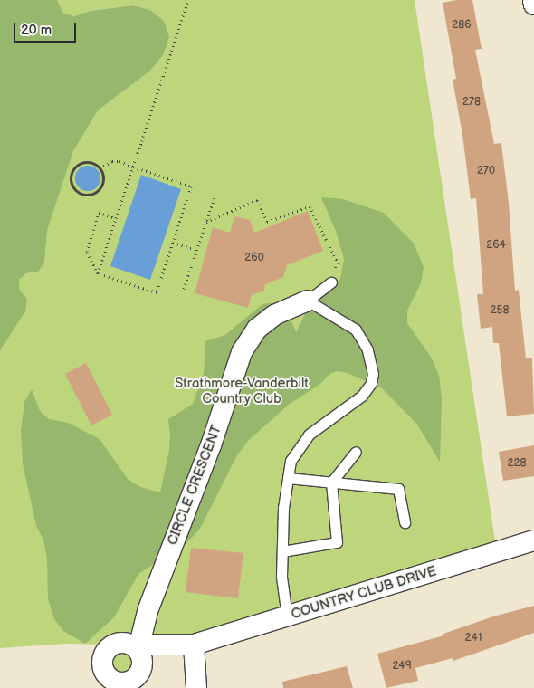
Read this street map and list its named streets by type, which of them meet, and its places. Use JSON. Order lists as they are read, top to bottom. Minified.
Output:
{"streets":{"street":["CIRCLE CRESCENT","COUNTRY CLUB DRIVE"]},"crossings":[["CIRCLE CRESCENT","COUNTRY CLUB DRIVE"]],"parks":["Strathmore-Vanderbilt Country Club"],"house_numbers":["286","278","270","264","260","258","228","241","249"],"scale_bar":"20 m"}
